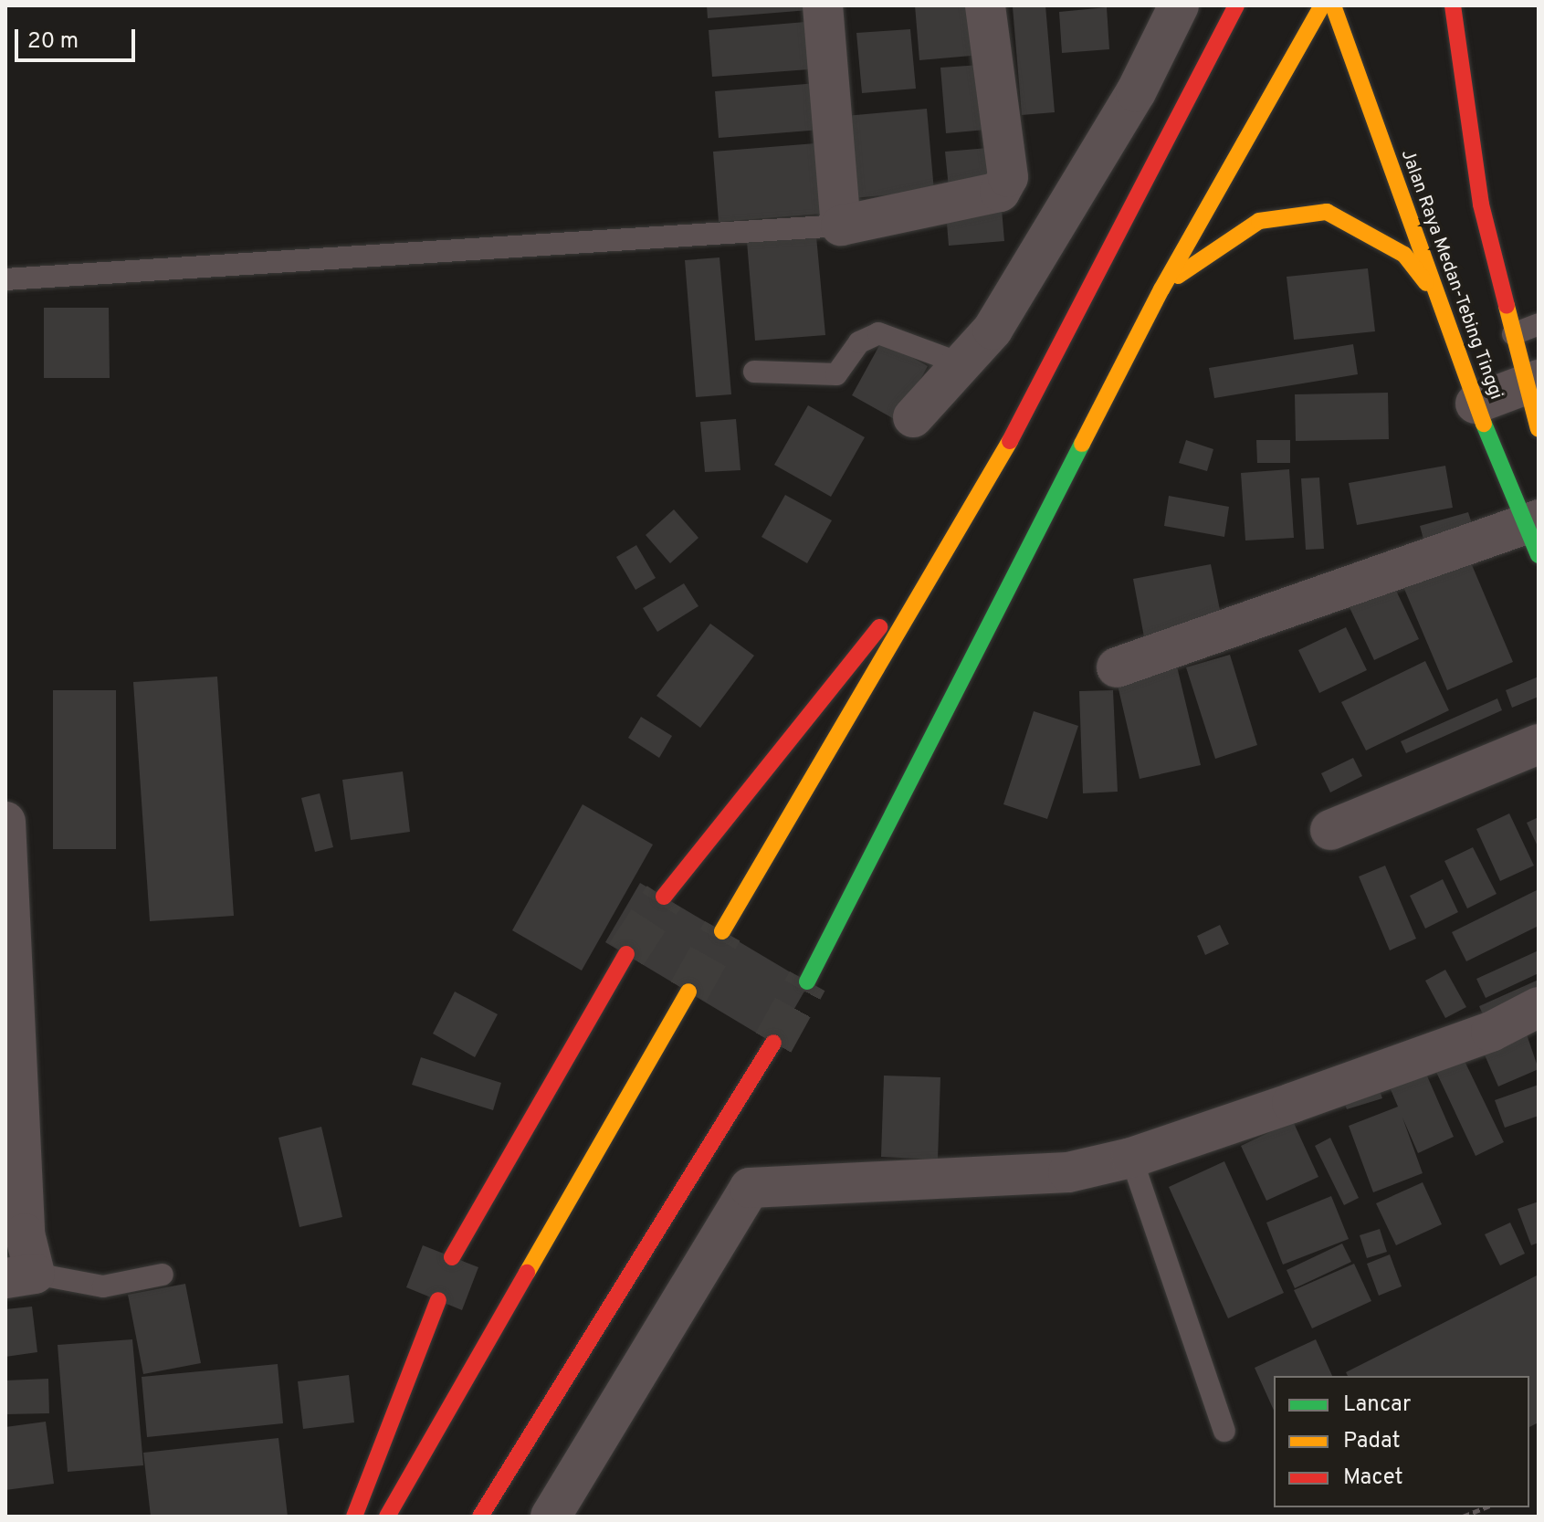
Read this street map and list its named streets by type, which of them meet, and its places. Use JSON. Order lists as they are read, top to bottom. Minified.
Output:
{"streets":{"highway":["Jalan Raya Medan-Tebing Tinggi"]},"legend":["Lancar","Padat","Macet"],"scale_bar":"20 m"}
